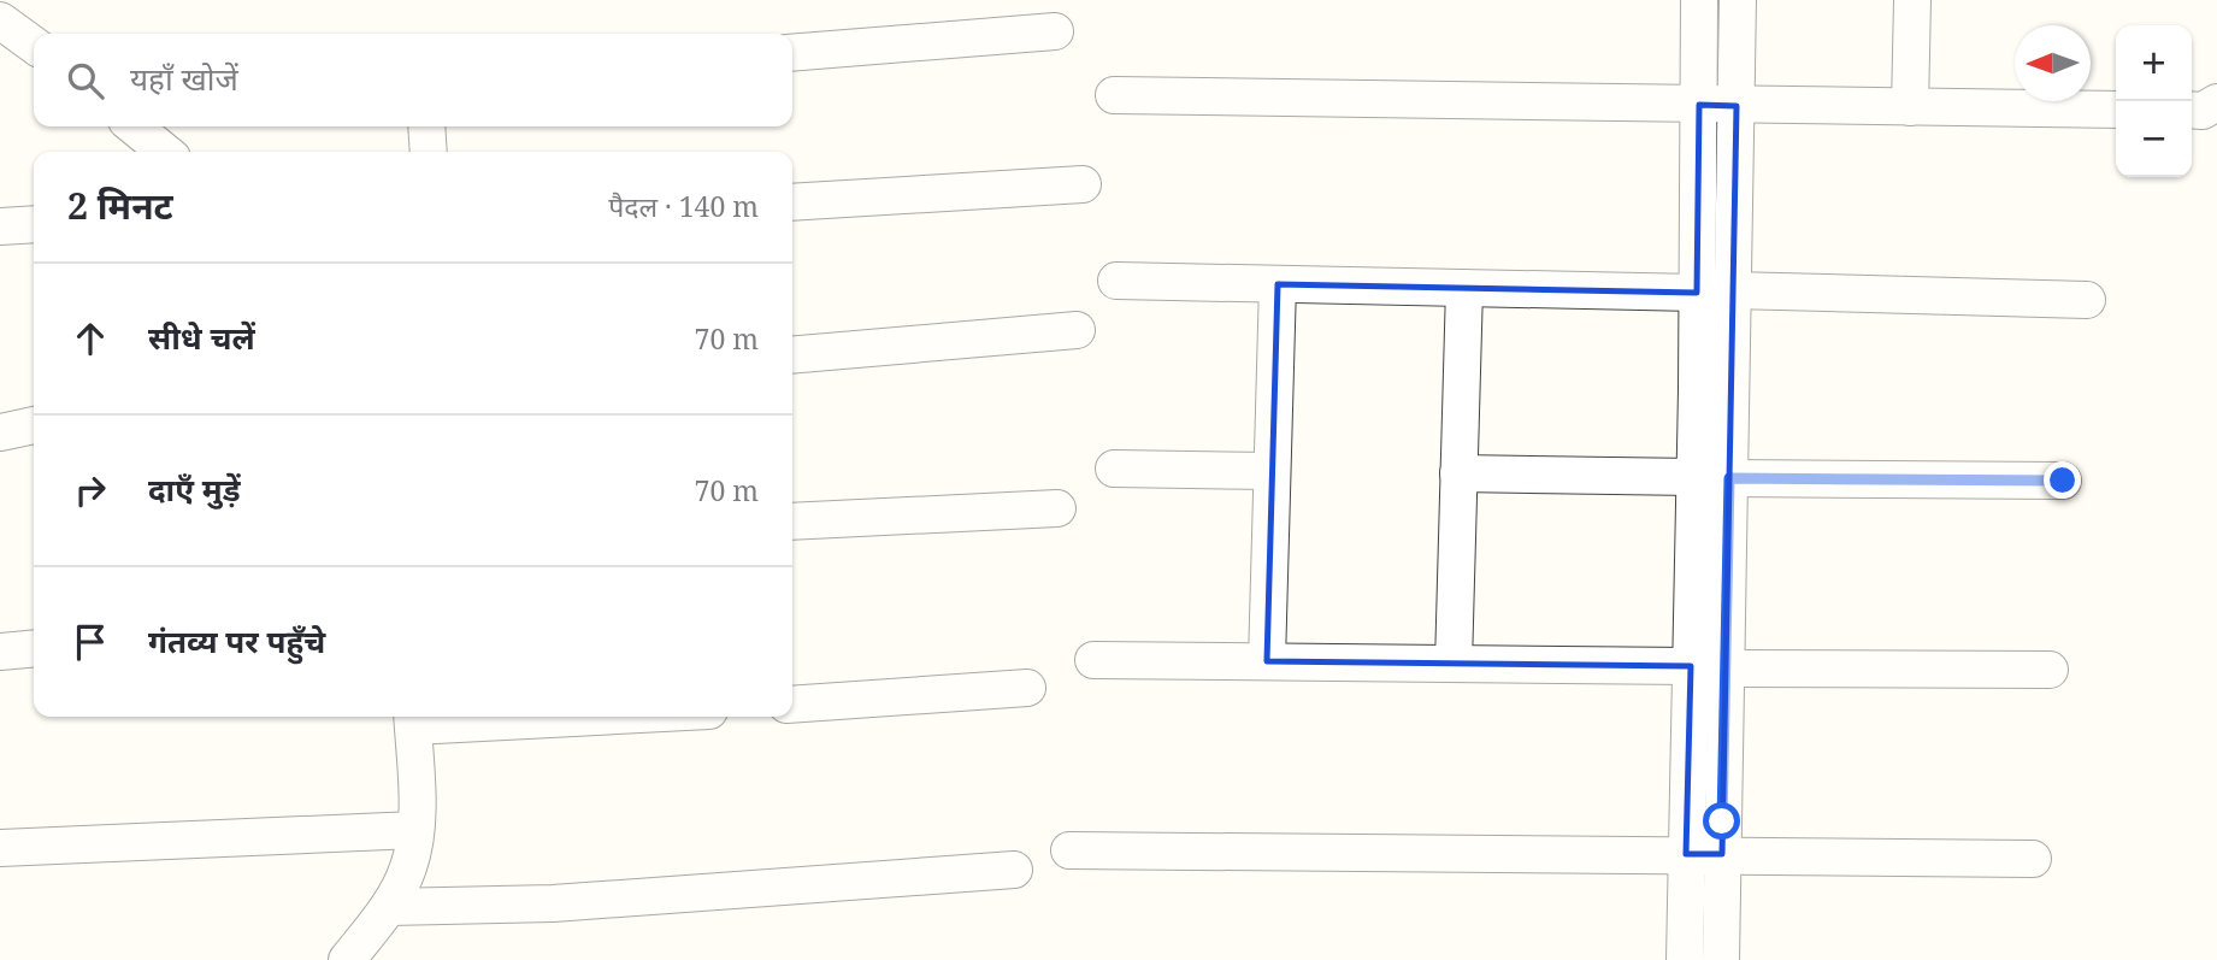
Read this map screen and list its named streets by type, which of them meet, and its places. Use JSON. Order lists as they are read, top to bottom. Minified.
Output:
{"north":"left","page":{"map_buttons":["+","−"],"search":"यहाँ खोजें","heading":["2 मिनट","पैदल · 140 m"],"list":[["सीधे चलें","70 m"],["दाएँ मुड़ें","70 m"],"गंतव्य पर पहुँचे"]}}
